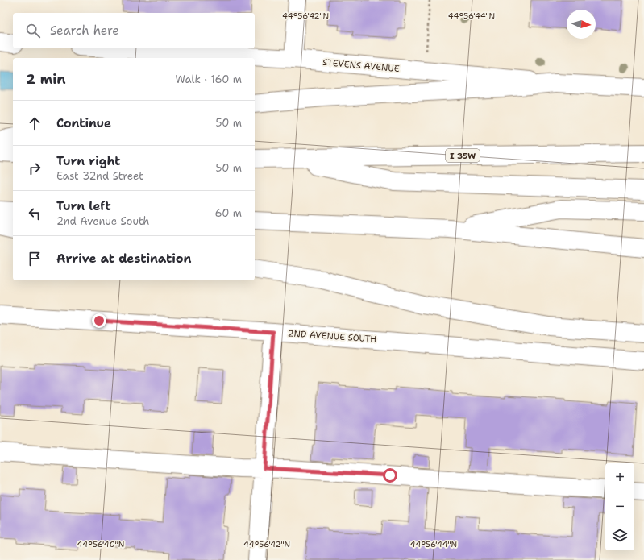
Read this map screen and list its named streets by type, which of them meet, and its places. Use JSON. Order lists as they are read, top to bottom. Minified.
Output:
{"streets":{"main road":["STEVENS AVENUE","I 35W","2ND AVENUE SOUTH"]},"north":"right","page":{"search":"Search here","heading":["2 min","Walk · 160 m"],"list":[["Continue","50 m"],["Turn right","East 32nd Street","50 m"],["Turn left","2nd Avenue South","60 m"],"Arrive at destination"],"map_buttons":["+","−"]},"coordinates":["44°56'42\"N","44°56'44\"N","44°56'40\"N"]}
